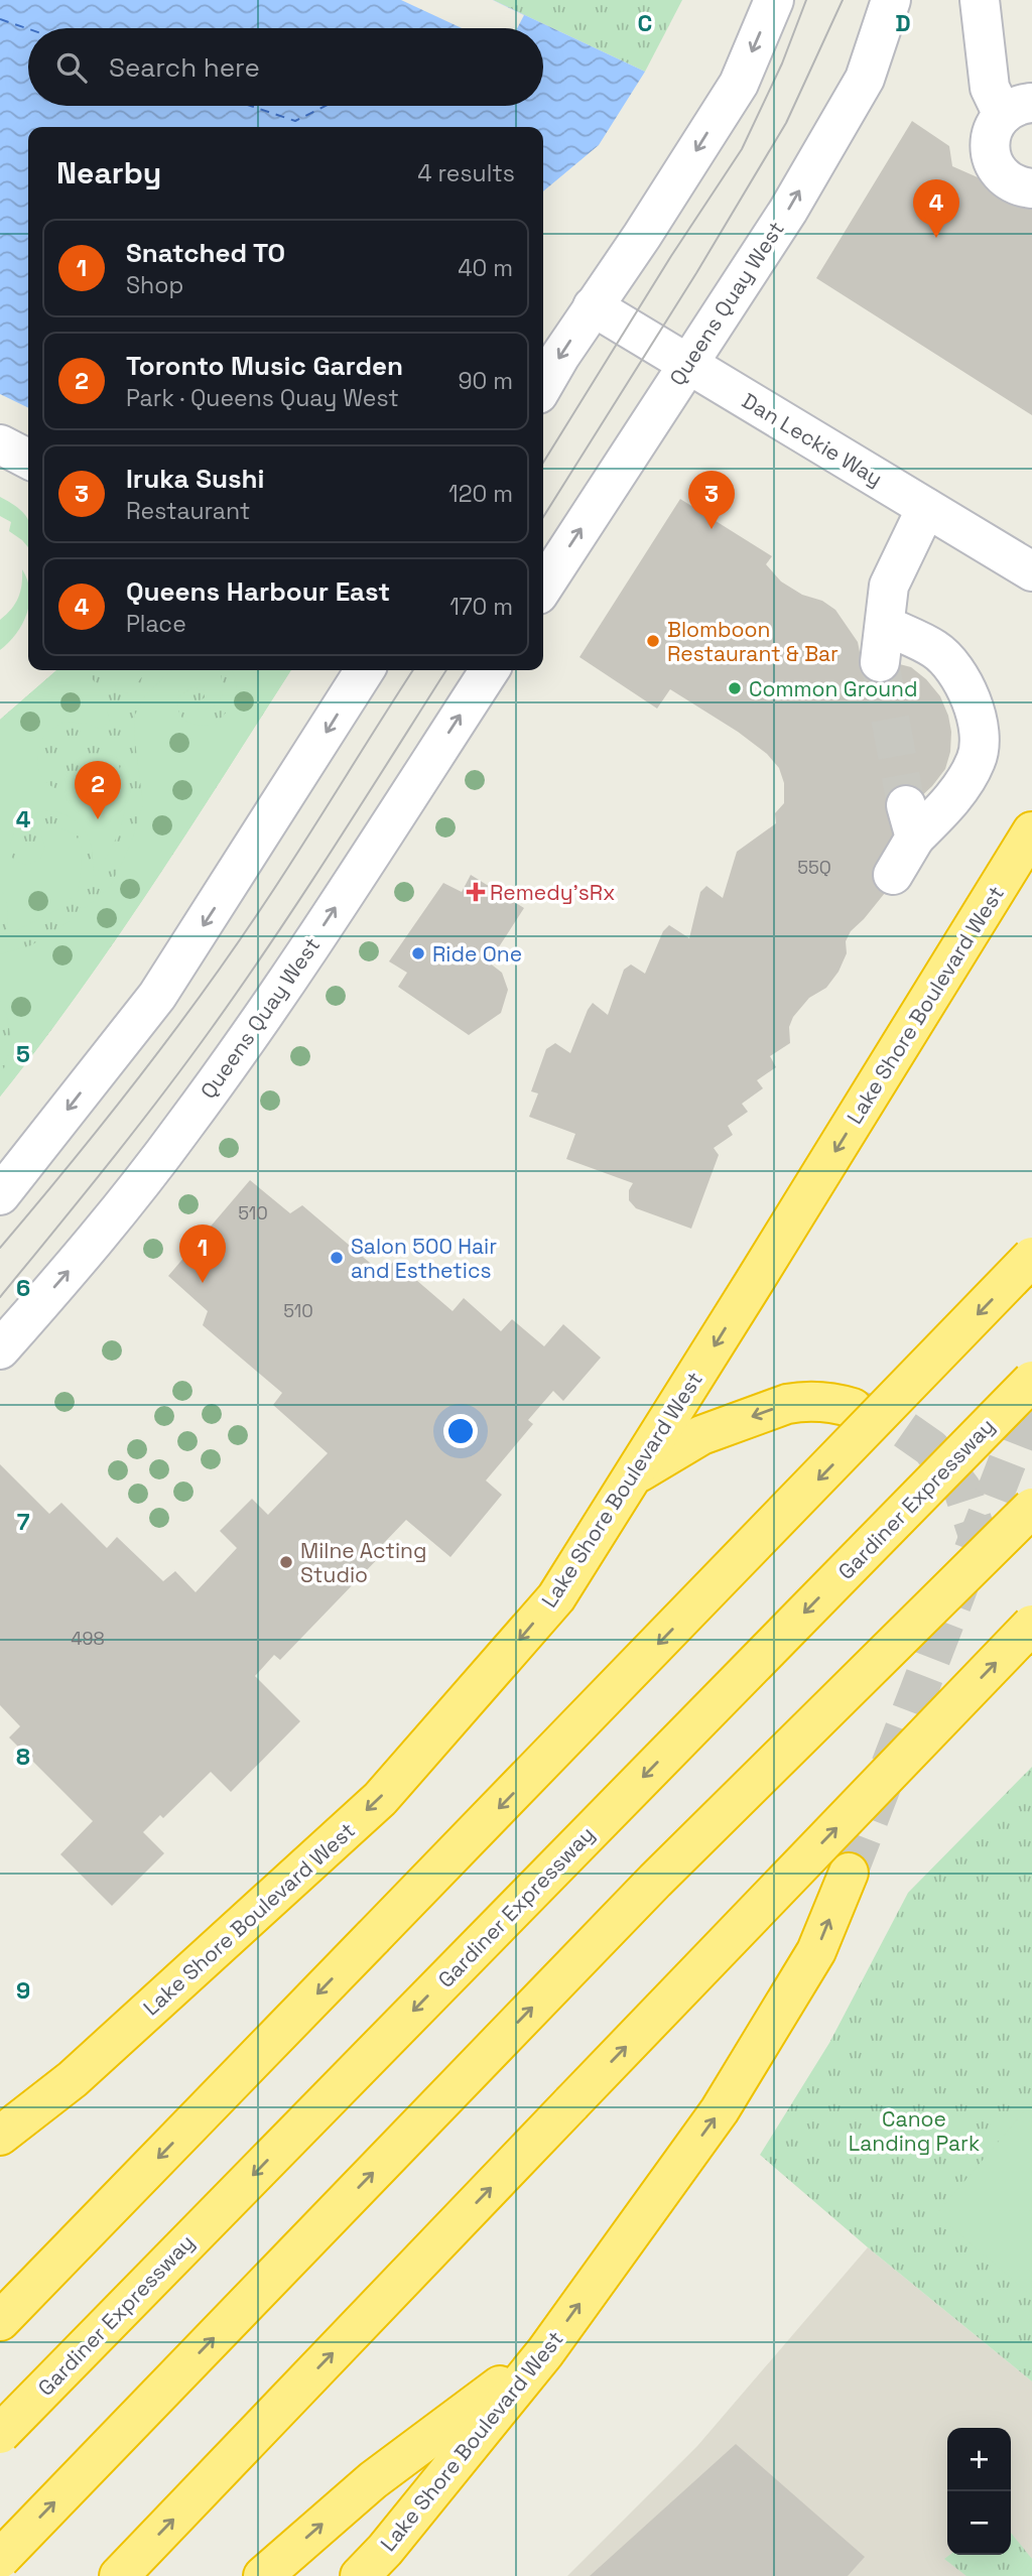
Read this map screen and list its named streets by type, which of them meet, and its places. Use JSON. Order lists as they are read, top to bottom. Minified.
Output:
{"streets":{"highway":["Lake Shore Boulevard West","Gardiner Expressway"],"street":["Queens Quay West","Dan Leckie Way"]},"crossings":[["Queens Quay West","Dan Leckie Way"]],"parks":["Canoe Landing Park"],"places":{"other":["Blomboon Restaurant & Bar","Common Ground","Ride One","Salon 500 Hair and Esthetics","Milne Acting Studio"],"health":["Remedy'sRx"]},"house_numbers":["55Q","510","510","498"],"page":{"search":"Search here","heading":["Nearby","4 results"],"pins":["4","3","2","1"],"list":[{"mark":"1","name":"Snatched TO","note":"Shop","value":"40 m"},{"mark":"2","name":"Toronto Music Garden","note":"Park · Queens Quay West","value":"90 m"},{"mark":"3","name":"Iruka Sushi","note":"Restaurant","value":"120 m"},{"mark":"4","name":"Queens Harbour East","note":"Place","value":"170 m"}],"map_buttons":["+","−"]},"grid":{"columns":["C","D"],"rows":["4","5","6","7","8","9"]}}
